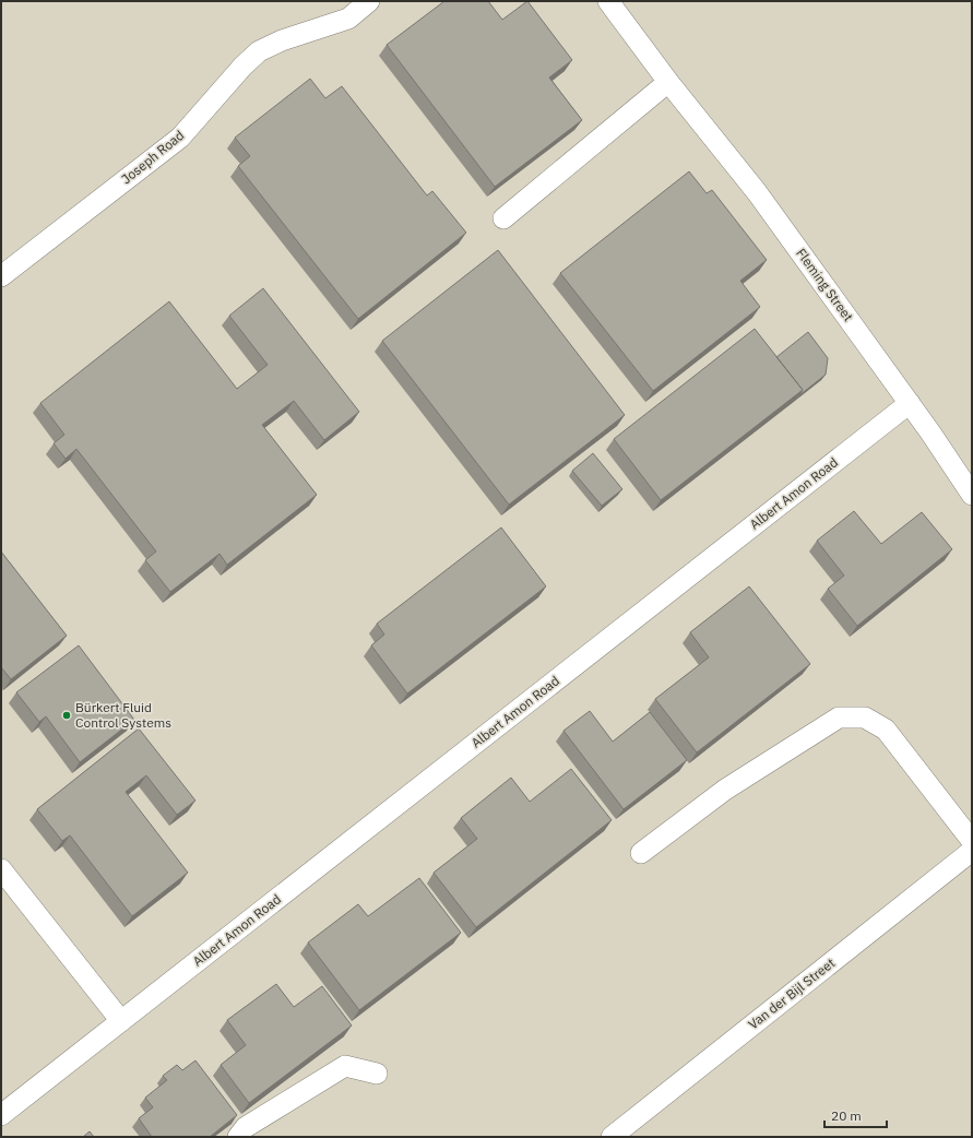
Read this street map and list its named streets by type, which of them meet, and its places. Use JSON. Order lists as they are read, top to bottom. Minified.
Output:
{"streets":{"street":["Joseph Road","Fleming Street","Albert Amon Road","Van der Bijl Street"]},"crossings":[["Fleming Street","Albert Amon Road"]],"places":["Bürkert Fluid Control Systems"],"scale_bar":"20 m"}
